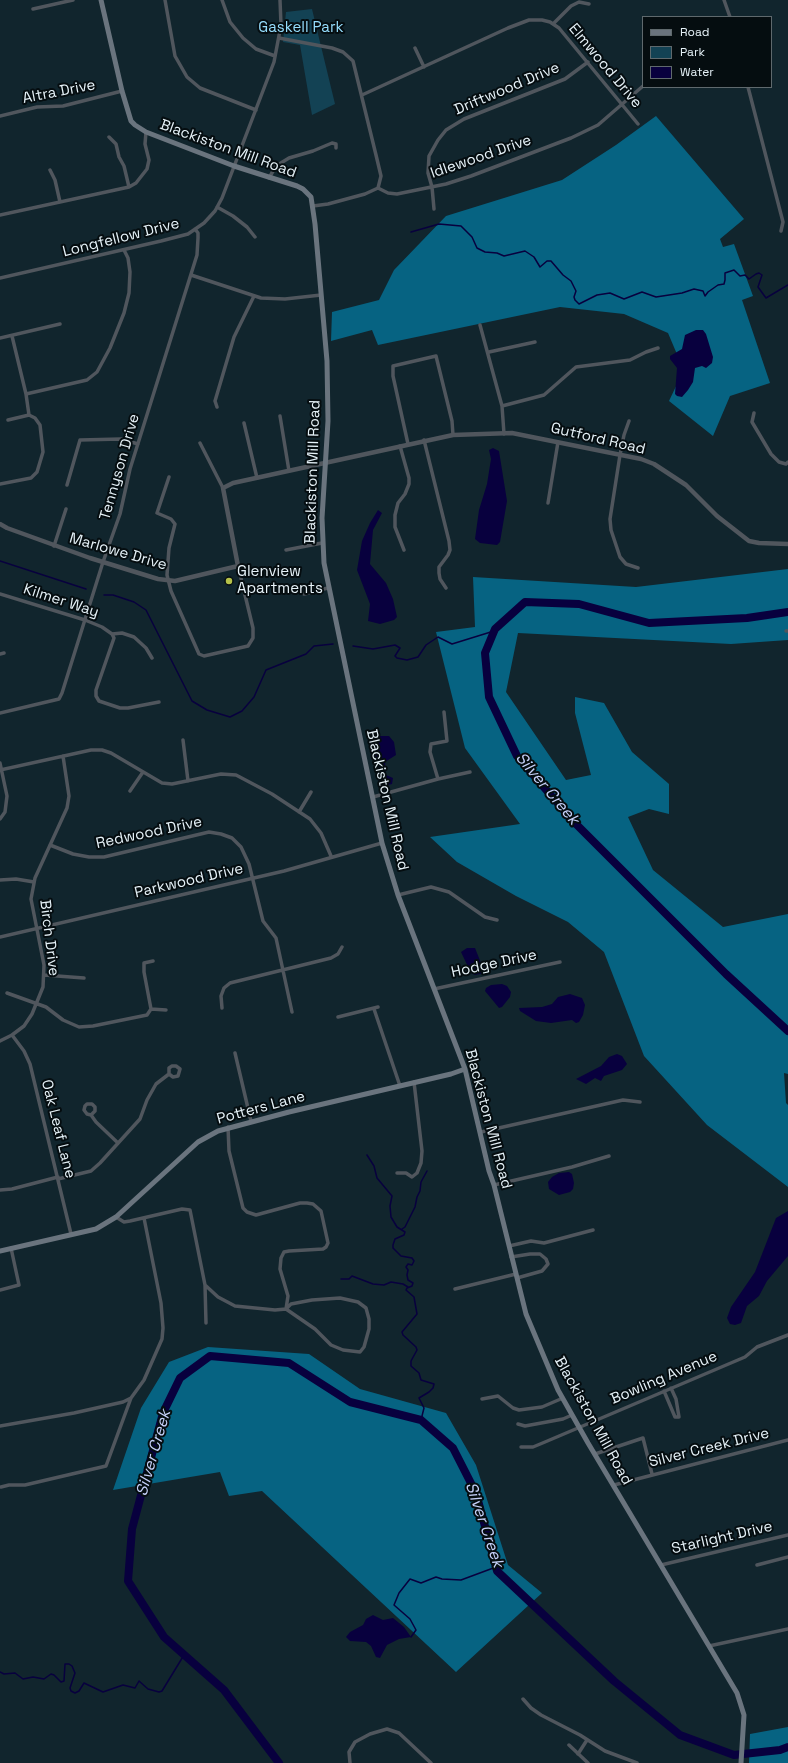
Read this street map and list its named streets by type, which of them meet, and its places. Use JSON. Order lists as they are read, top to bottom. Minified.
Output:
{"streets":{"main road":["Blackiston Mill Road","Potters Lane"],"street":["Elmwood Drive","Driftwood Drive","Altra Drive","Idlewood Drive","Longfellow Drive","Gutford Road","Tennyson Drive","Marlowe Drive","Kilmer Way","Redwood Drive","Parkwood Drive","Birch Drive","Hodge Drive","Oak Leaf Lane","Bowling Avenue","Silver Creek Drive","Starlight Drive"]},"crossings":[["Elmwood Drive","Driftwood Drive"],["Elmwood Drive","Idlewood Drive"],["Driftwood Drive","Idlewood Drive"],["Altra Drive","Blackiston Mill Road"],["Blackiston Mill Road","Longfellow Drive"],["Blackiston Mill Road","Gutford Road"],["Blackiston Mill Road","Parkwood Drive"],["Blackiston Mill Road","Hodge Drive"],["Blackiston Mill Road","Potters Lane"],["Blackiston Mill Road","Bowling Avenue"],["Blackiston Mill Road","Silver Creek Drive"],["Blackiston Mill Road","Starlight Drive"],["Longfellow Drive","Tennyson Drive"],["Tennyson Drive","Marlowe Drive"],["Tennyson Drive","Kilmer Way"],["Redwood Drive","Parkwood Drive"],["Redwood Drive","Birch Drive"],["Parkwood Drive","Birch Drive"],["Birch Drive","Oak Leaf Lane"],["Potters Lane","Oak Leaf Lane"]],"water":["Silver Creek"],"parks":["Gaskell Park"],"places":["Glenview Apartments"],"legend":["Road","Park","Water"]}
